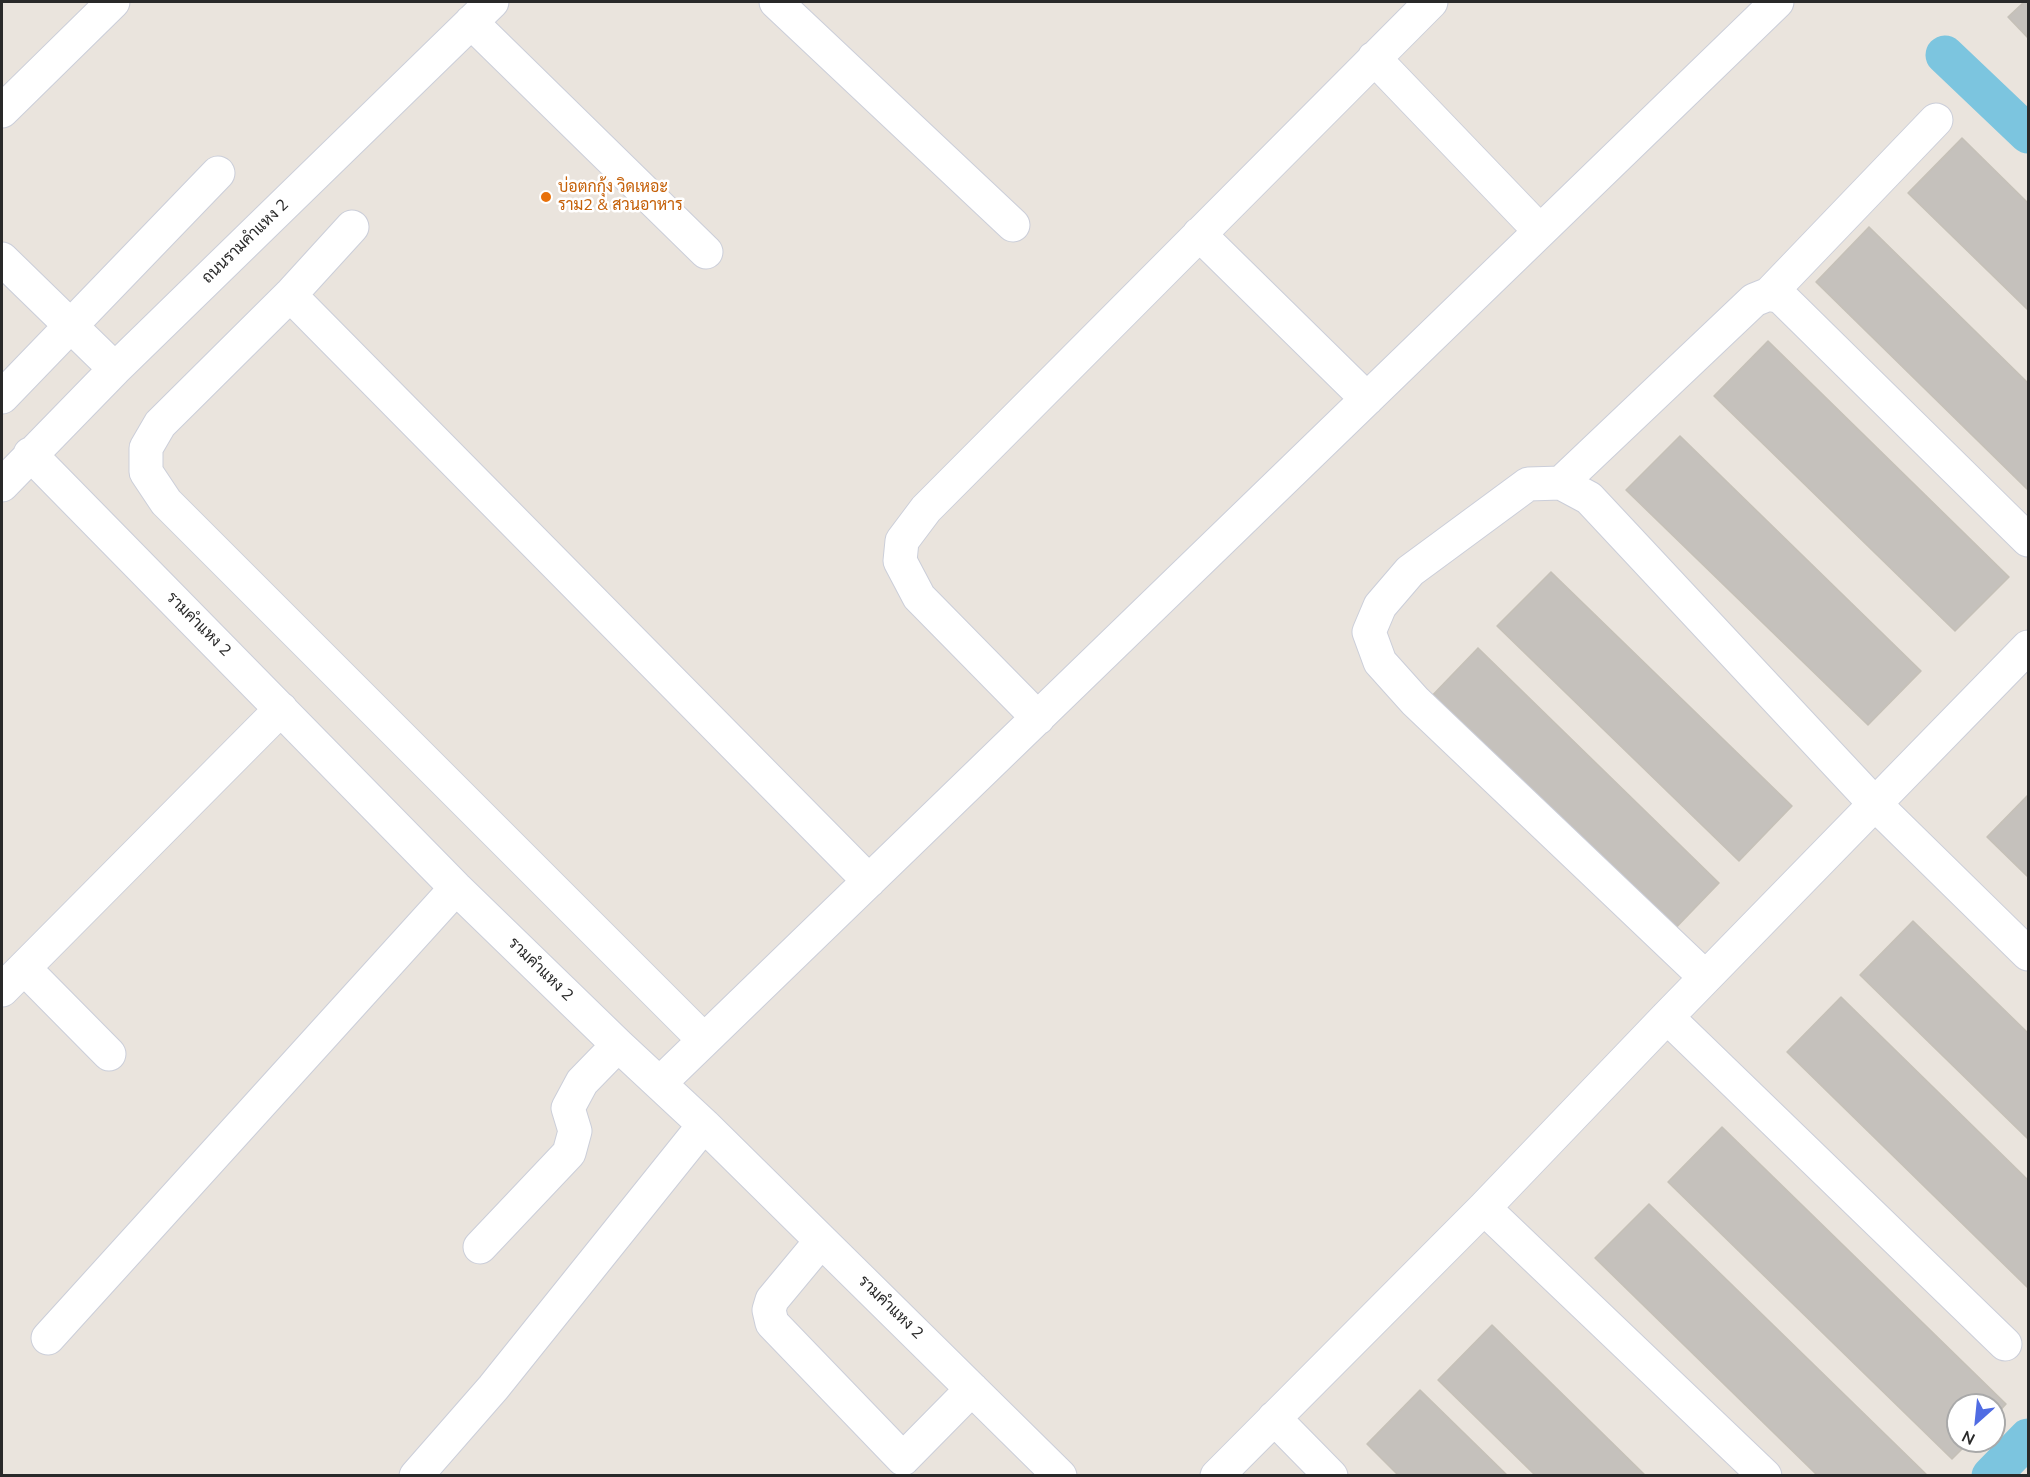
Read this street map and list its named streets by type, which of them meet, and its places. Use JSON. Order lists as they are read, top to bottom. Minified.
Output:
{"streets":{"street":["ถนนรามคำแหง 2","รามคำแหง 2"]},"crossings":[["ถนนรามคำแหง 2","รามคำแหง 2"]],"places":["บ่อตกกุ้ง วิดเหอะ ราม2 & สวนอาหาร"],"north":"bottom left"}
